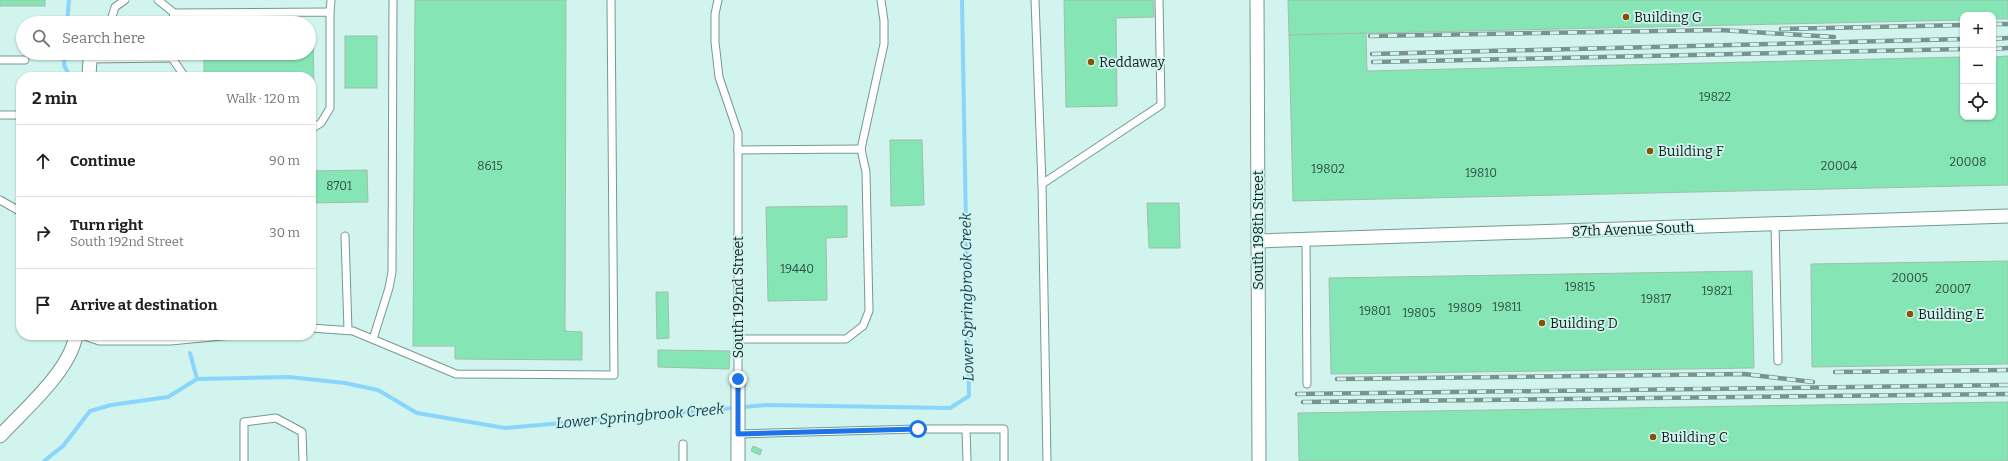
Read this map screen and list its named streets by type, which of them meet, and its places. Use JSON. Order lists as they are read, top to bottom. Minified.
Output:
{"streets":{"street":["87th Avenue South","South 198th Street","South 192nd Street"]},"crossings":[["87th Avenue South","South 198th Street"]],"water":["Lower Springbrook Creek"],"places":["Building G","Reddaway","Building F","Building E","Building D","Building C"],"house_numbers":["19822","20008","8615","20004","19802","19810","8701","19440","20005","19815","20007","19821","19817","19811","19809","19801","19805"],"page":{"map_buttons":["+","−"],"search":"Search here","heading":["2 min","Walk · 120 m"],"list":[["Continue","90 m"],["Turn right","South 192nd Street","30 m"],"Arrive at destination"]}}
